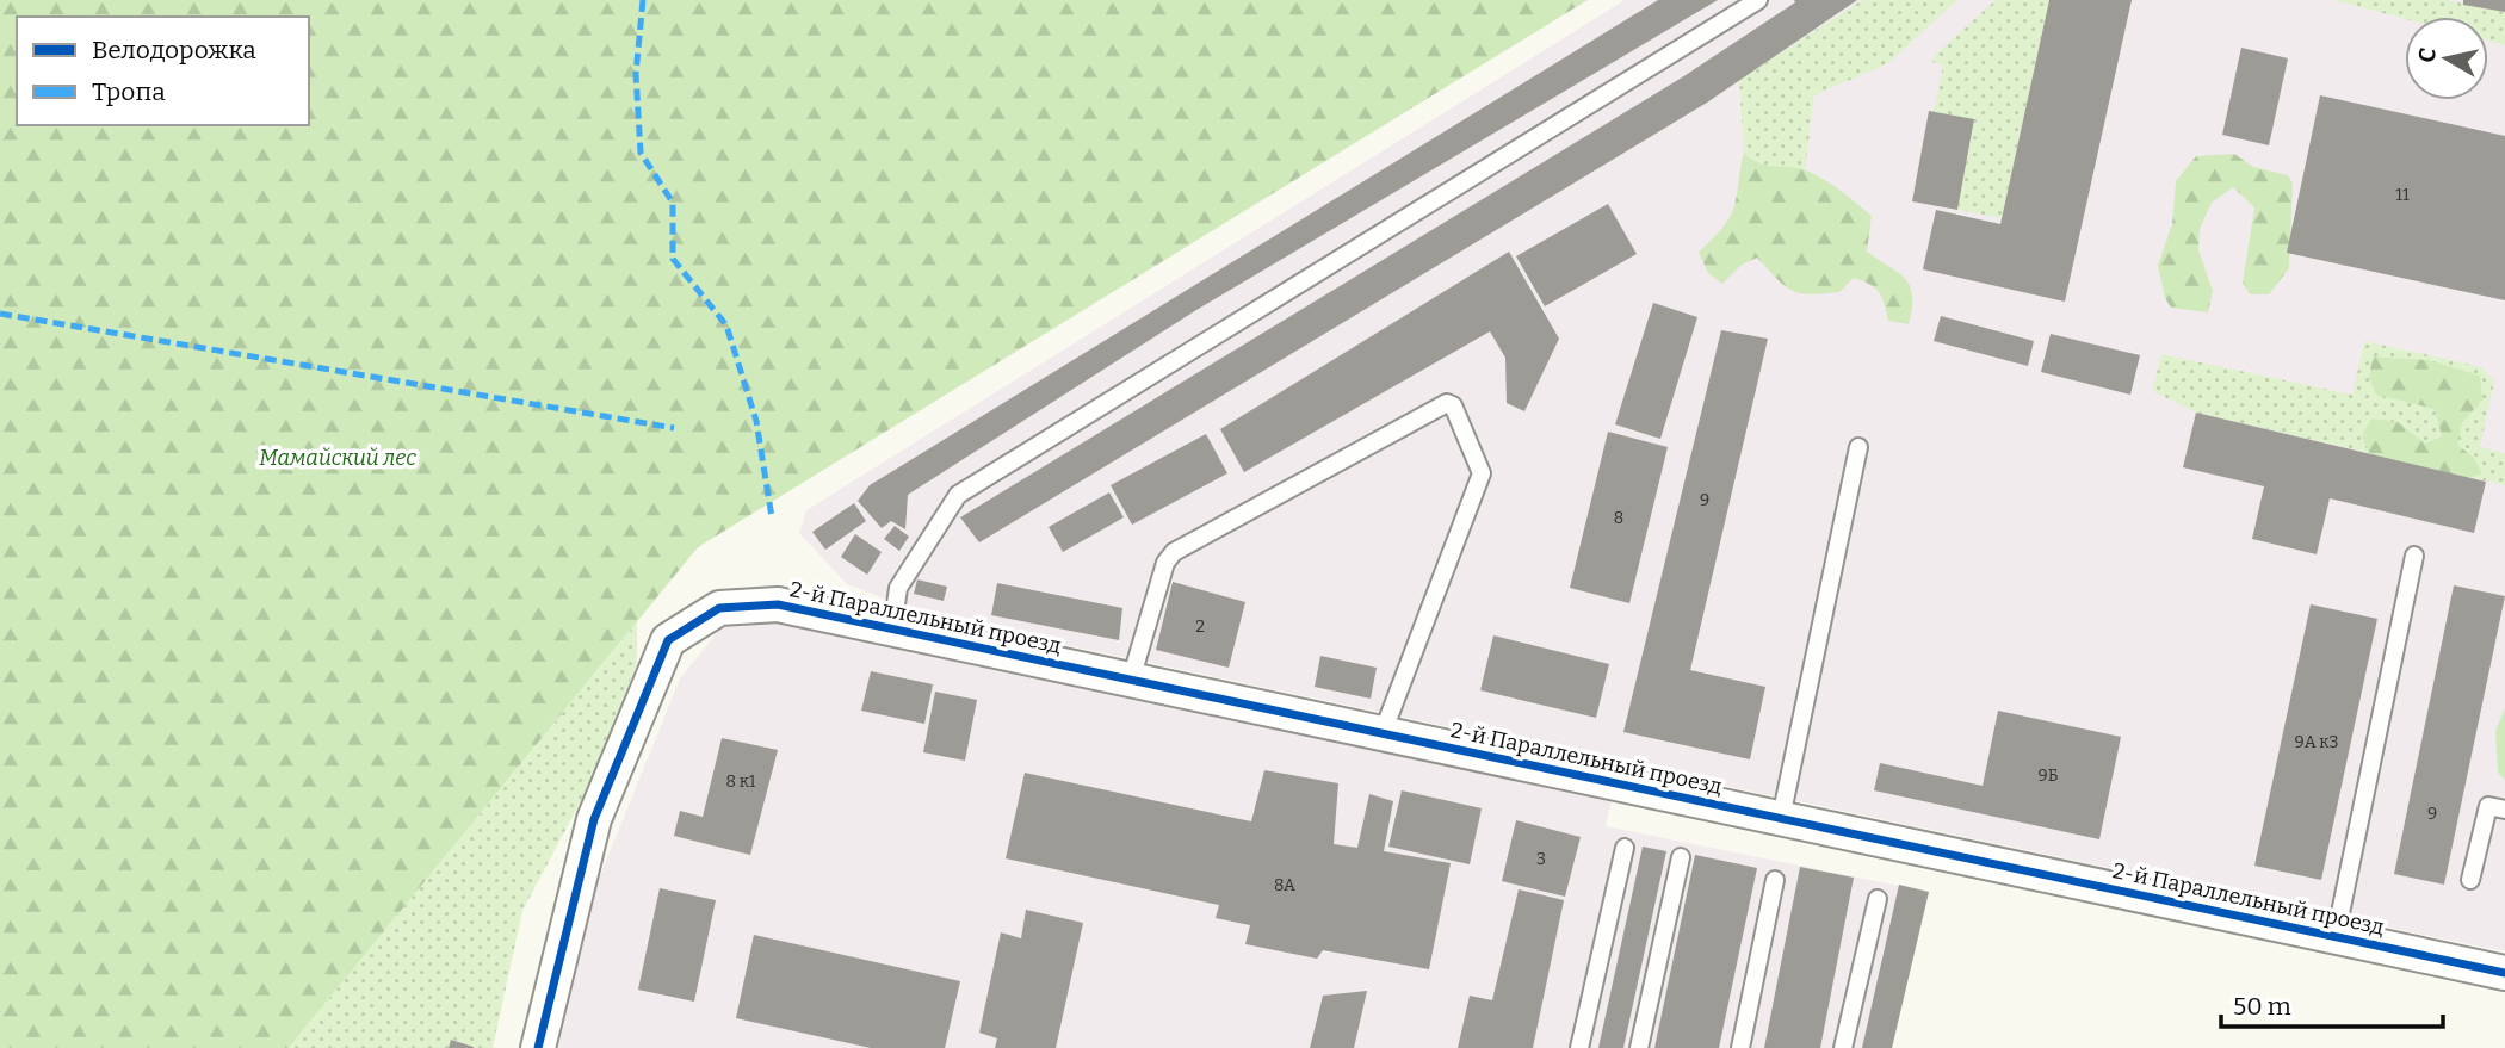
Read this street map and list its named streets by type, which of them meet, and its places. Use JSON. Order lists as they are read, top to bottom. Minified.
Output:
{"streets":{"street":["2-й Параллельный проезд"]},"parks":["Мамайский лес"],"house_numbers":["11","9","8","2","9А к3","9Б","8 к1","9","3","8А"],"legend":["Велодорожка","Тропа"],"scale_bar":"50 m","north":"left"}
